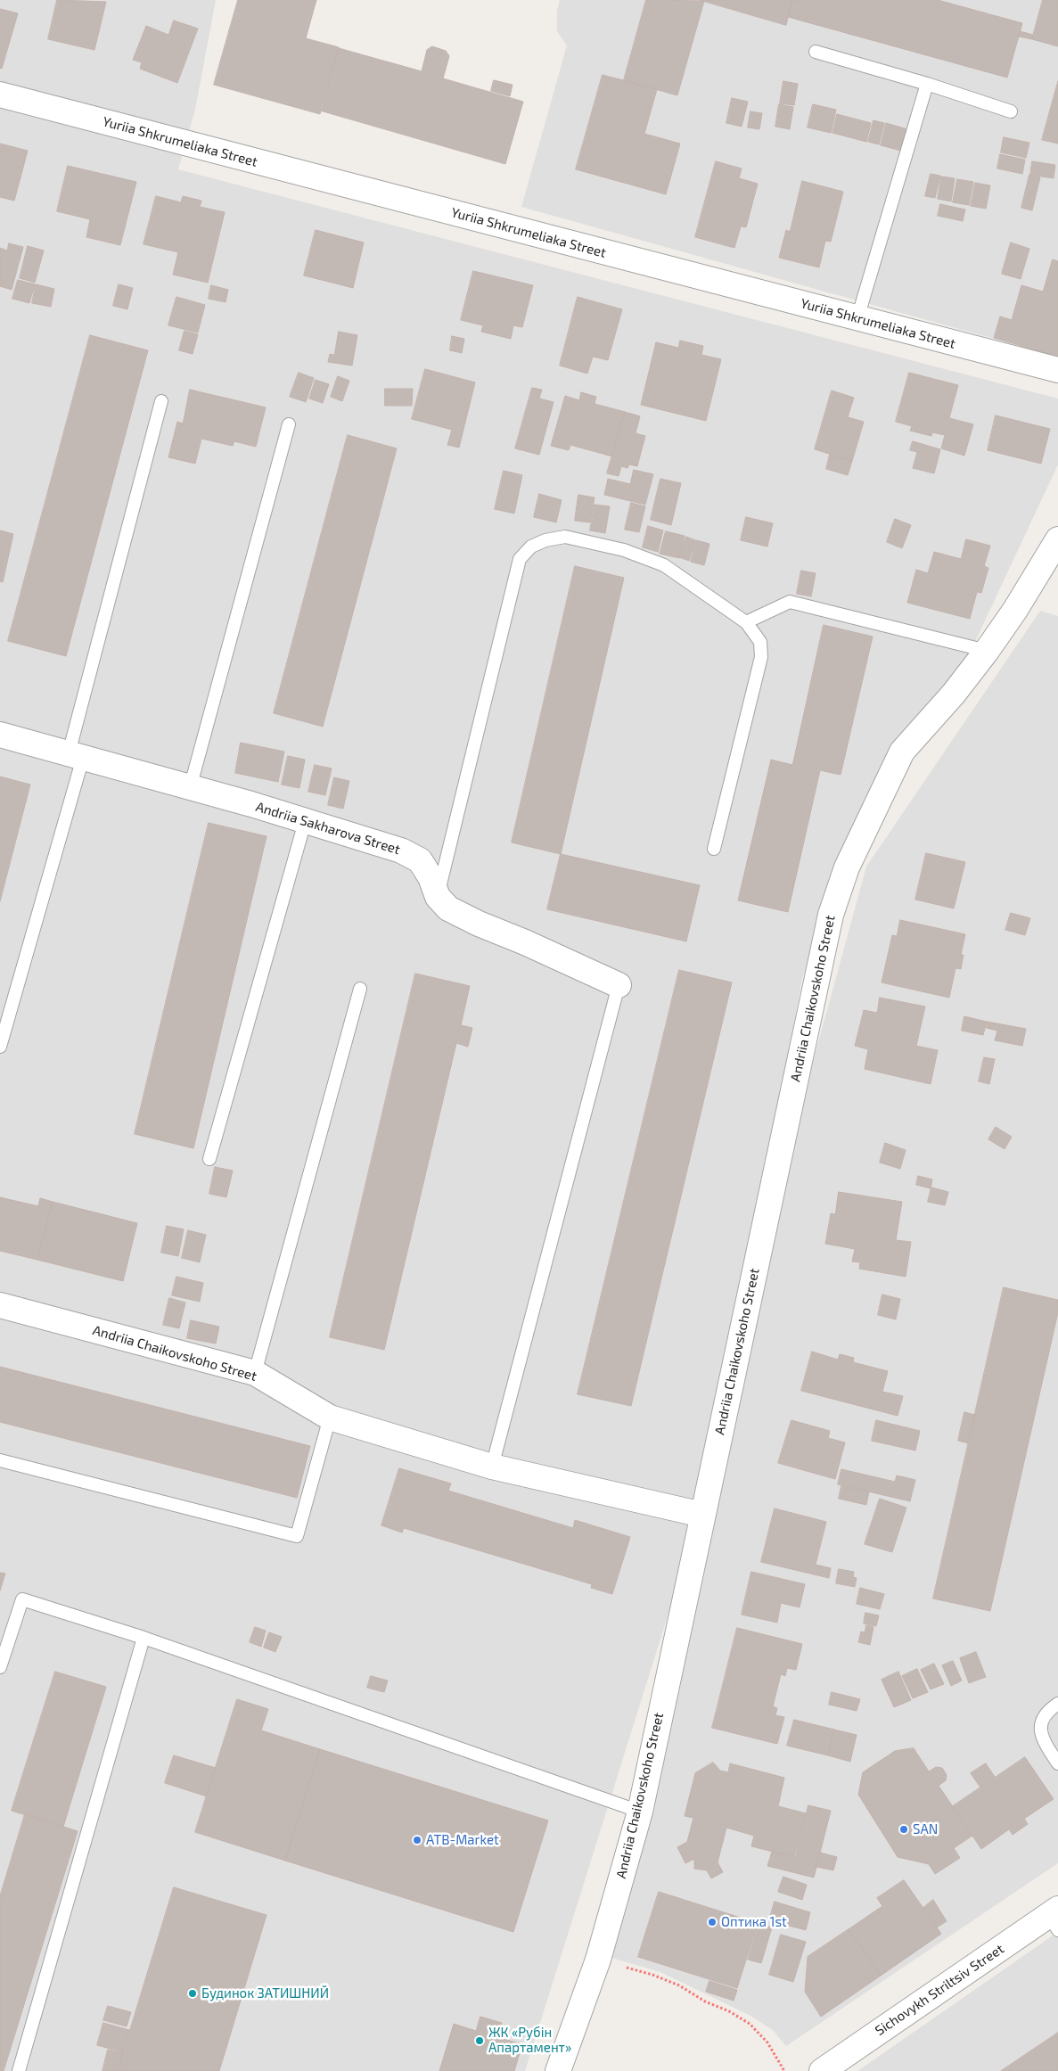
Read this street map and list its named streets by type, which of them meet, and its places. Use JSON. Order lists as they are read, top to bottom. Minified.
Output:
{"streets":{"street":["Yuriia Shkrumeliaka Street","Andriia Sakharova Street","Andriia Chaikovskoho Street","Sichovykh Striltsiv Street"]},"places":["SAN","ATB-Market","Оптика 1st","Будинок ЗАТИШНИЙ","ЖК «Рубін Апартамент»"]}
